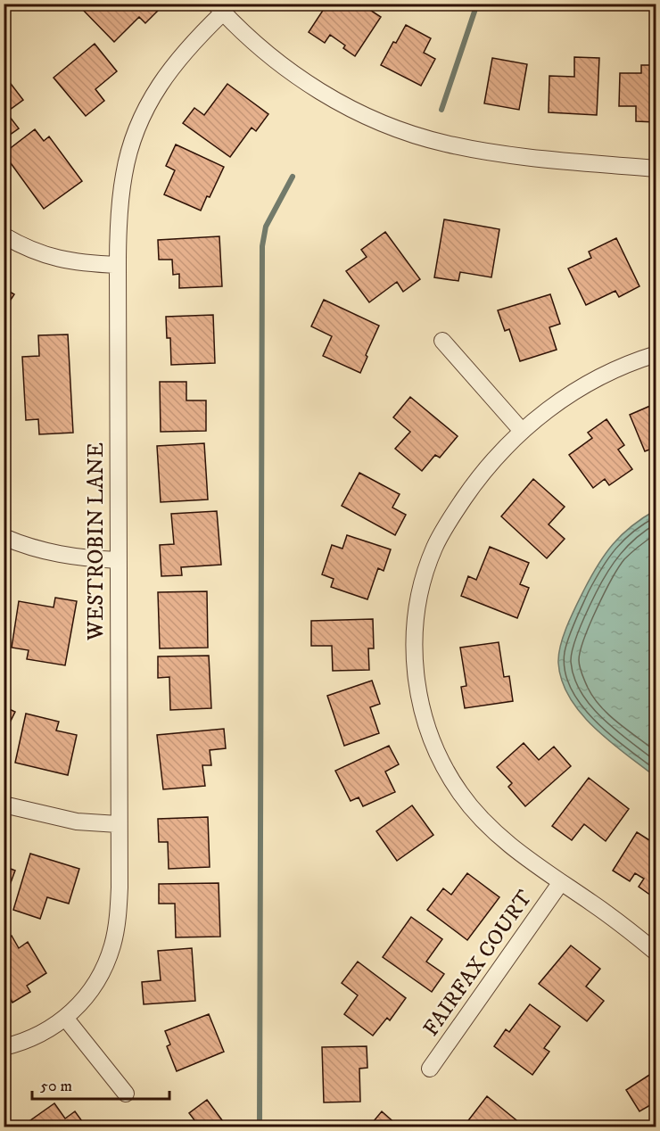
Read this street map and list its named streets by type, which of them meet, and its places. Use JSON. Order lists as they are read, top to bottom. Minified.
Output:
{"streets":{"street":["WESTROBIN LANE","FAIRFAX COURT"]},"scale_bar":"50 m"}
